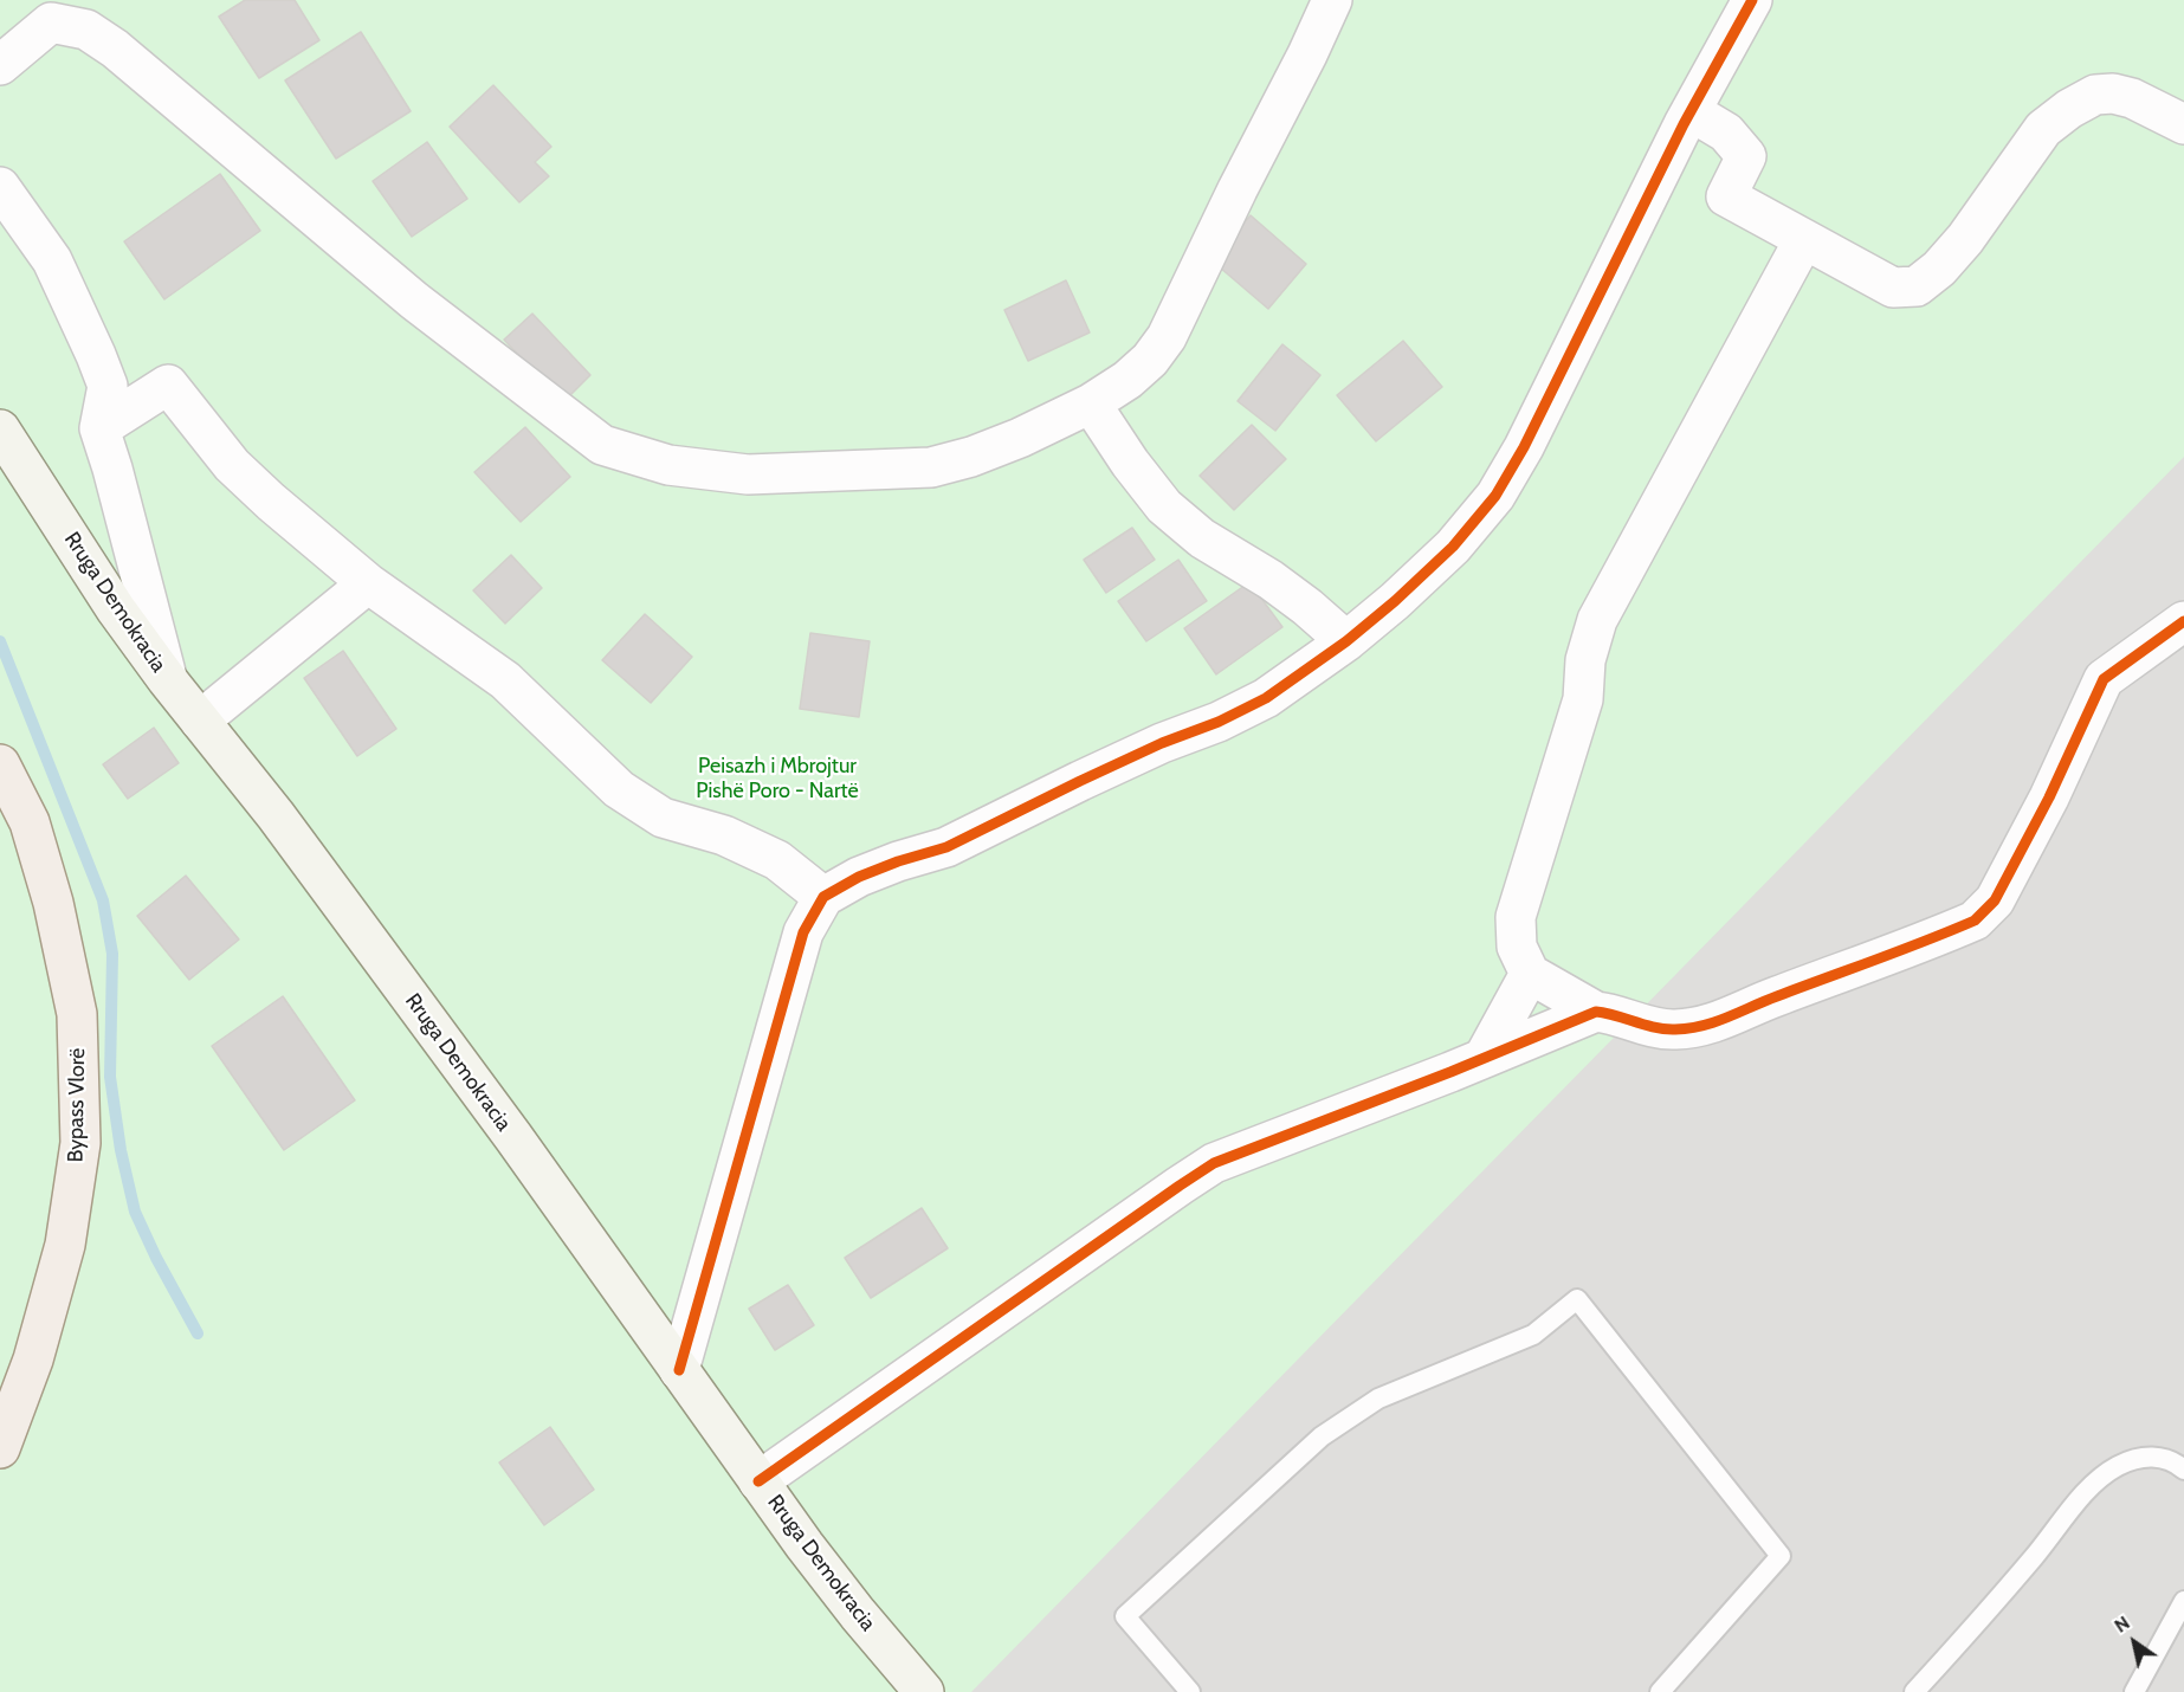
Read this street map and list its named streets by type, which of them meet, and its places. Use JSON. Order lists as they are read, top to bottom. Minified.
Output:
{"streets":{"main road":["Rruga Demokracia","Bypass Vlorë"]},"parks":["Peisazh i Mbrojtur Pishë Poro - Nartë"],"north":"top left"}
